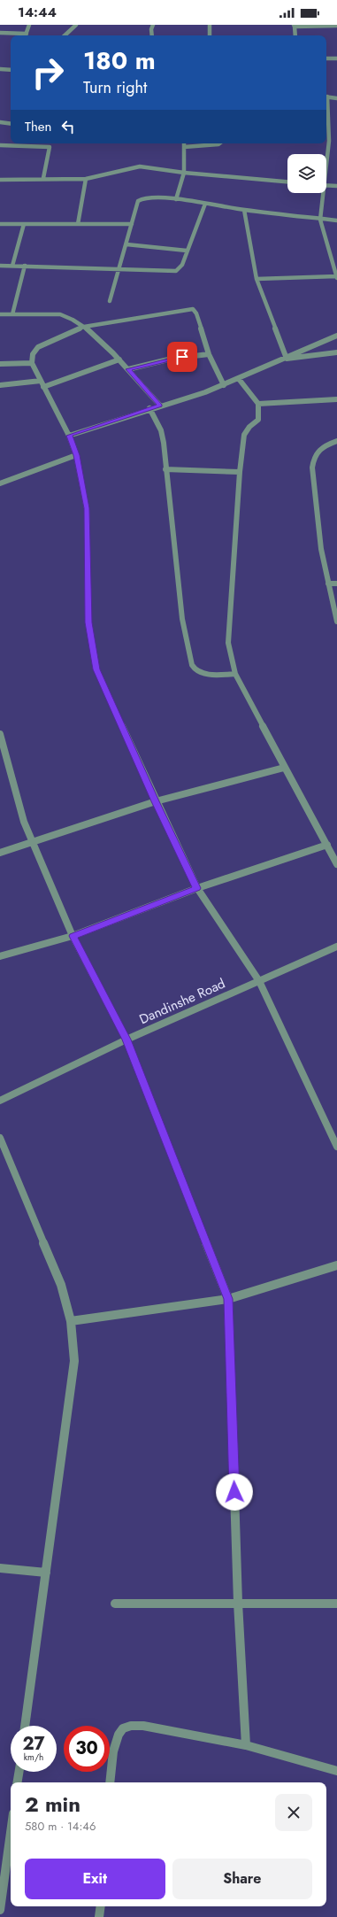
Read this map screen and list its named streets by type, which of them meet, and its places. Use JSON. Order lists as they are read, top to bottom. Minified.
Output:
{"streets":{"street":["Dandinshe Road"]},"page":{"status":"14:44","turn":["180 m","Turn right"],"then":"Then","speed":"27 km/h","limit":"30","heading":["2 min","580 m · 14:46"],"buttons":["Exit","Share"]}}
